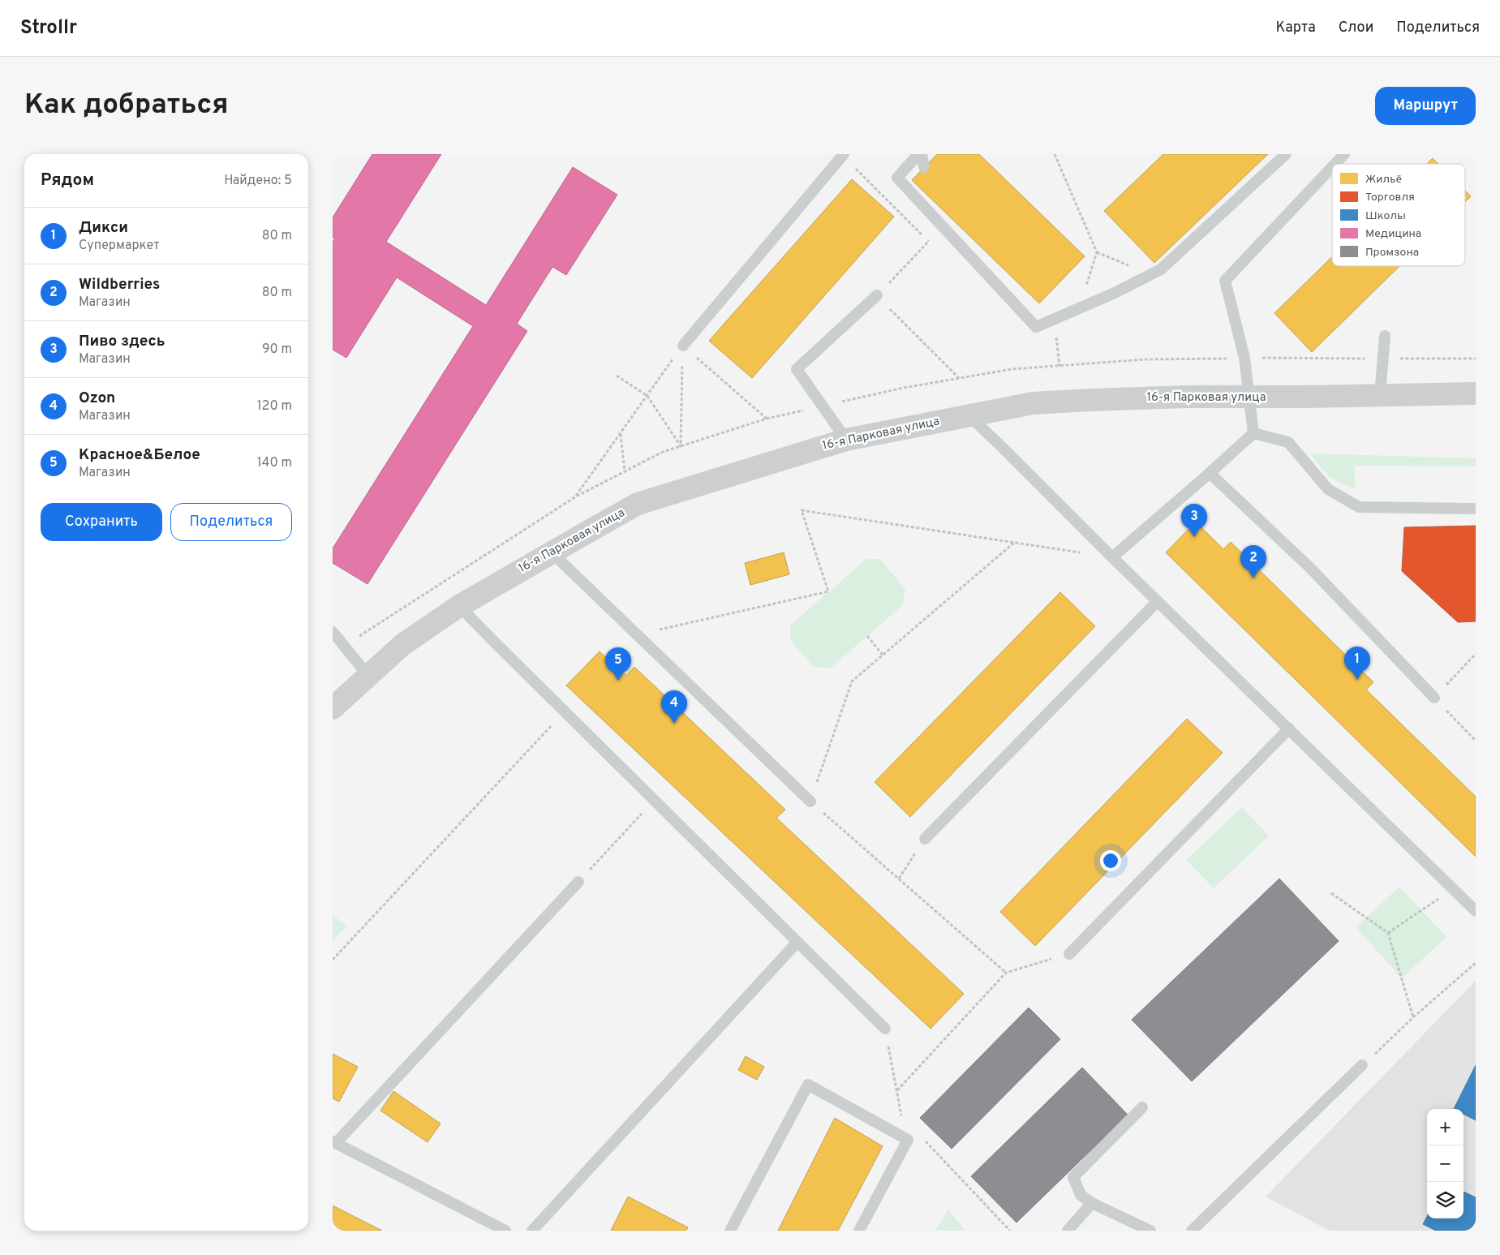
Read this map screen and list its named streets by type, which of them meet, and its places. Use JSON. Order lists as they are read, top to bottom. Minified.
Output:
{"streets":{"main road":["16-я Парковая улица"]},"legend":["Жильё","Торговля","Школы","Медицина","Промзона"],"page":{"header":"Strollr","nav":["Карта","Слои","Поделиться"],"buttons":["Маршрут",["Сохранить","Поделиться"]],"title":"Как добраться","heading":["Рядом","Найдено: 5"],"list":[{"mark":"1","name":"Дикси","note":"Супермаркет","value":"80 m"},{"mark":"2","name":"Wildberries","note":"Магазин","value":"80 m"},{"mark":"3","name":"Пиво здесь","note":"Магазин","value":"90 m"},{"mark":"4","name":"Ozon","note":"Магазин","value":"120 m"},{"mark":"5","name":"Красное&Белое","note":"Магазин","value":"140 m"}],"pins":["3","2","1","5","4"],"map_buttons":["+","−"]}}
